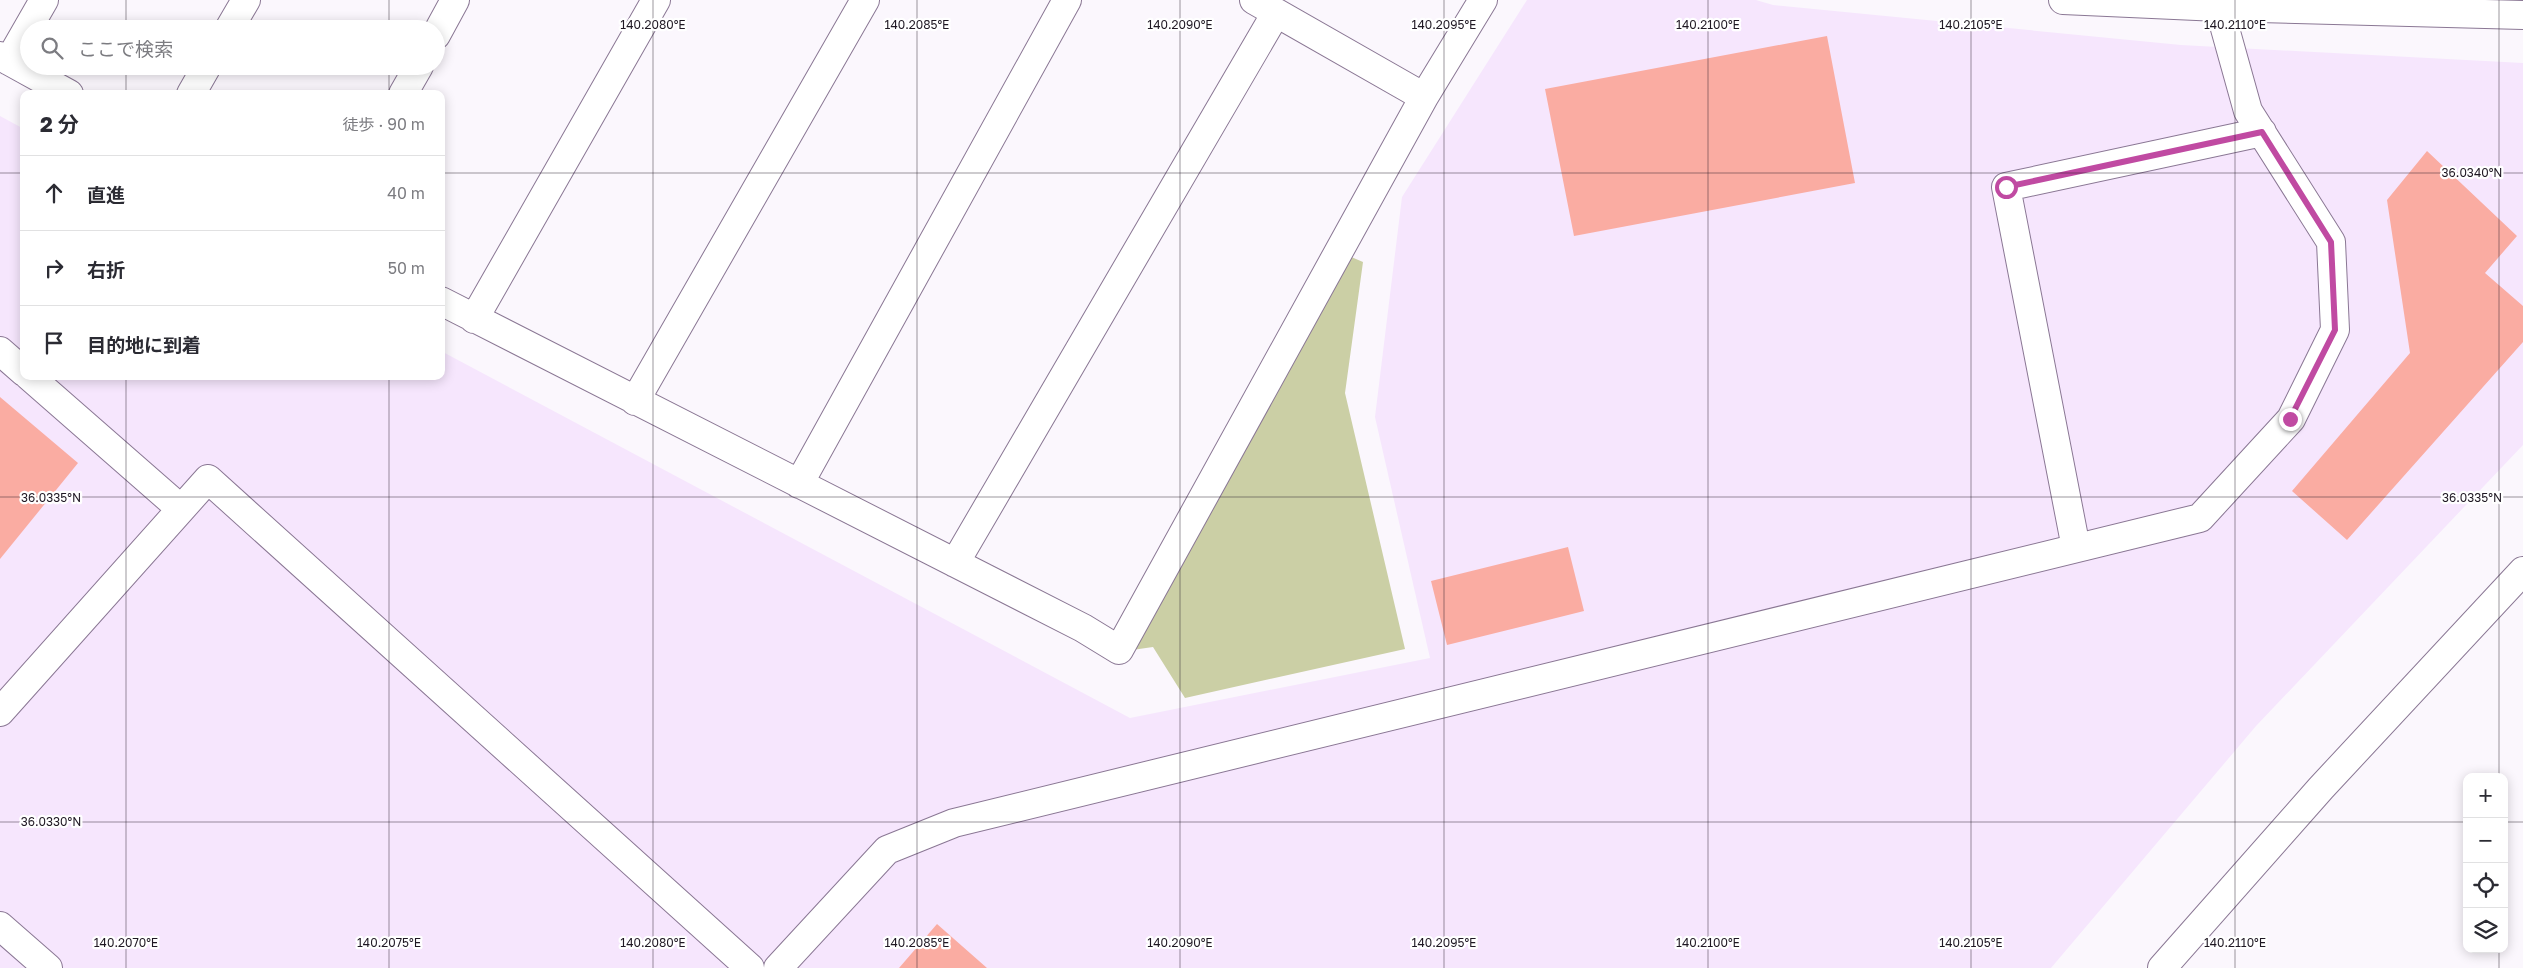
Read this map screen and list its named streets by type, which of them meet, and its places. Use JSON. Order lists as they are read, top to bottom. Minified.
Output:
{"page":{"search":"ここで検索","heading":["2 分","徒歩 · 90 m"],"list":[["直進","40 m"],["右折","50 m"],"目的地に到着"],"map_buttons":["+","−"]},"coordinates":["140.2080°E","140.2085°E","140.2090°E","140.2095°E","140.2100°E","140.2105°E","140.2110°E","36.0340°N","36.0335°N","36.0330°N","140.2070°E","140.2075°E"]}
